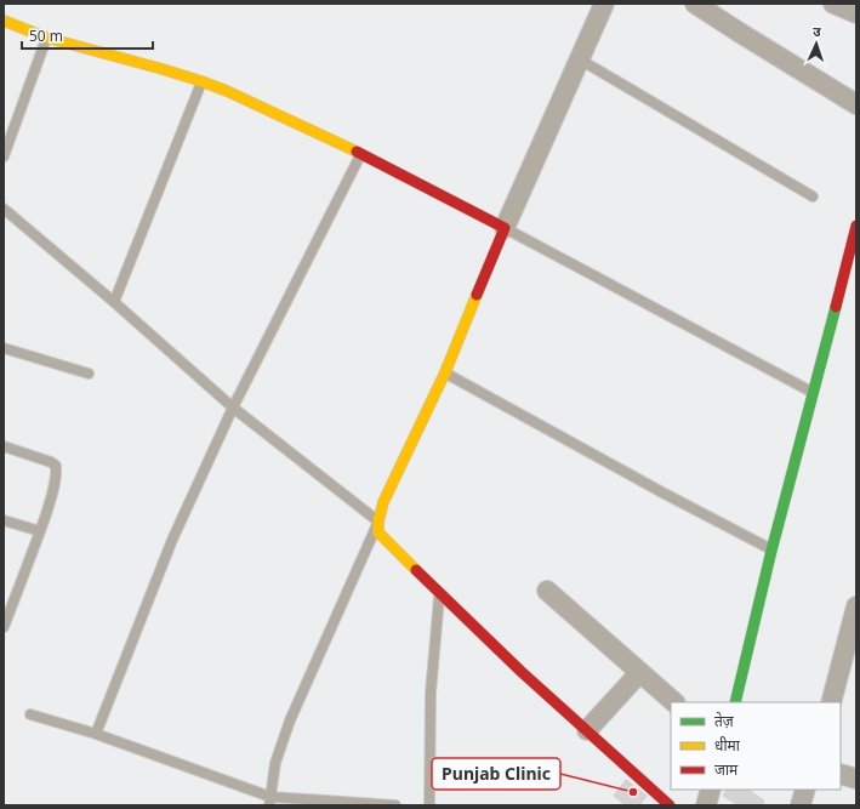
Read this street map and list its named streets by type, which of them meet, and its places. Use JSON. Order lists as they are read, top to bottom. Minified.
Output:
{"places":["Punjab Clinic"],"legend":["तेज़","धीमा","जाम"],"scale_bar":"50 m","north":"top"}
